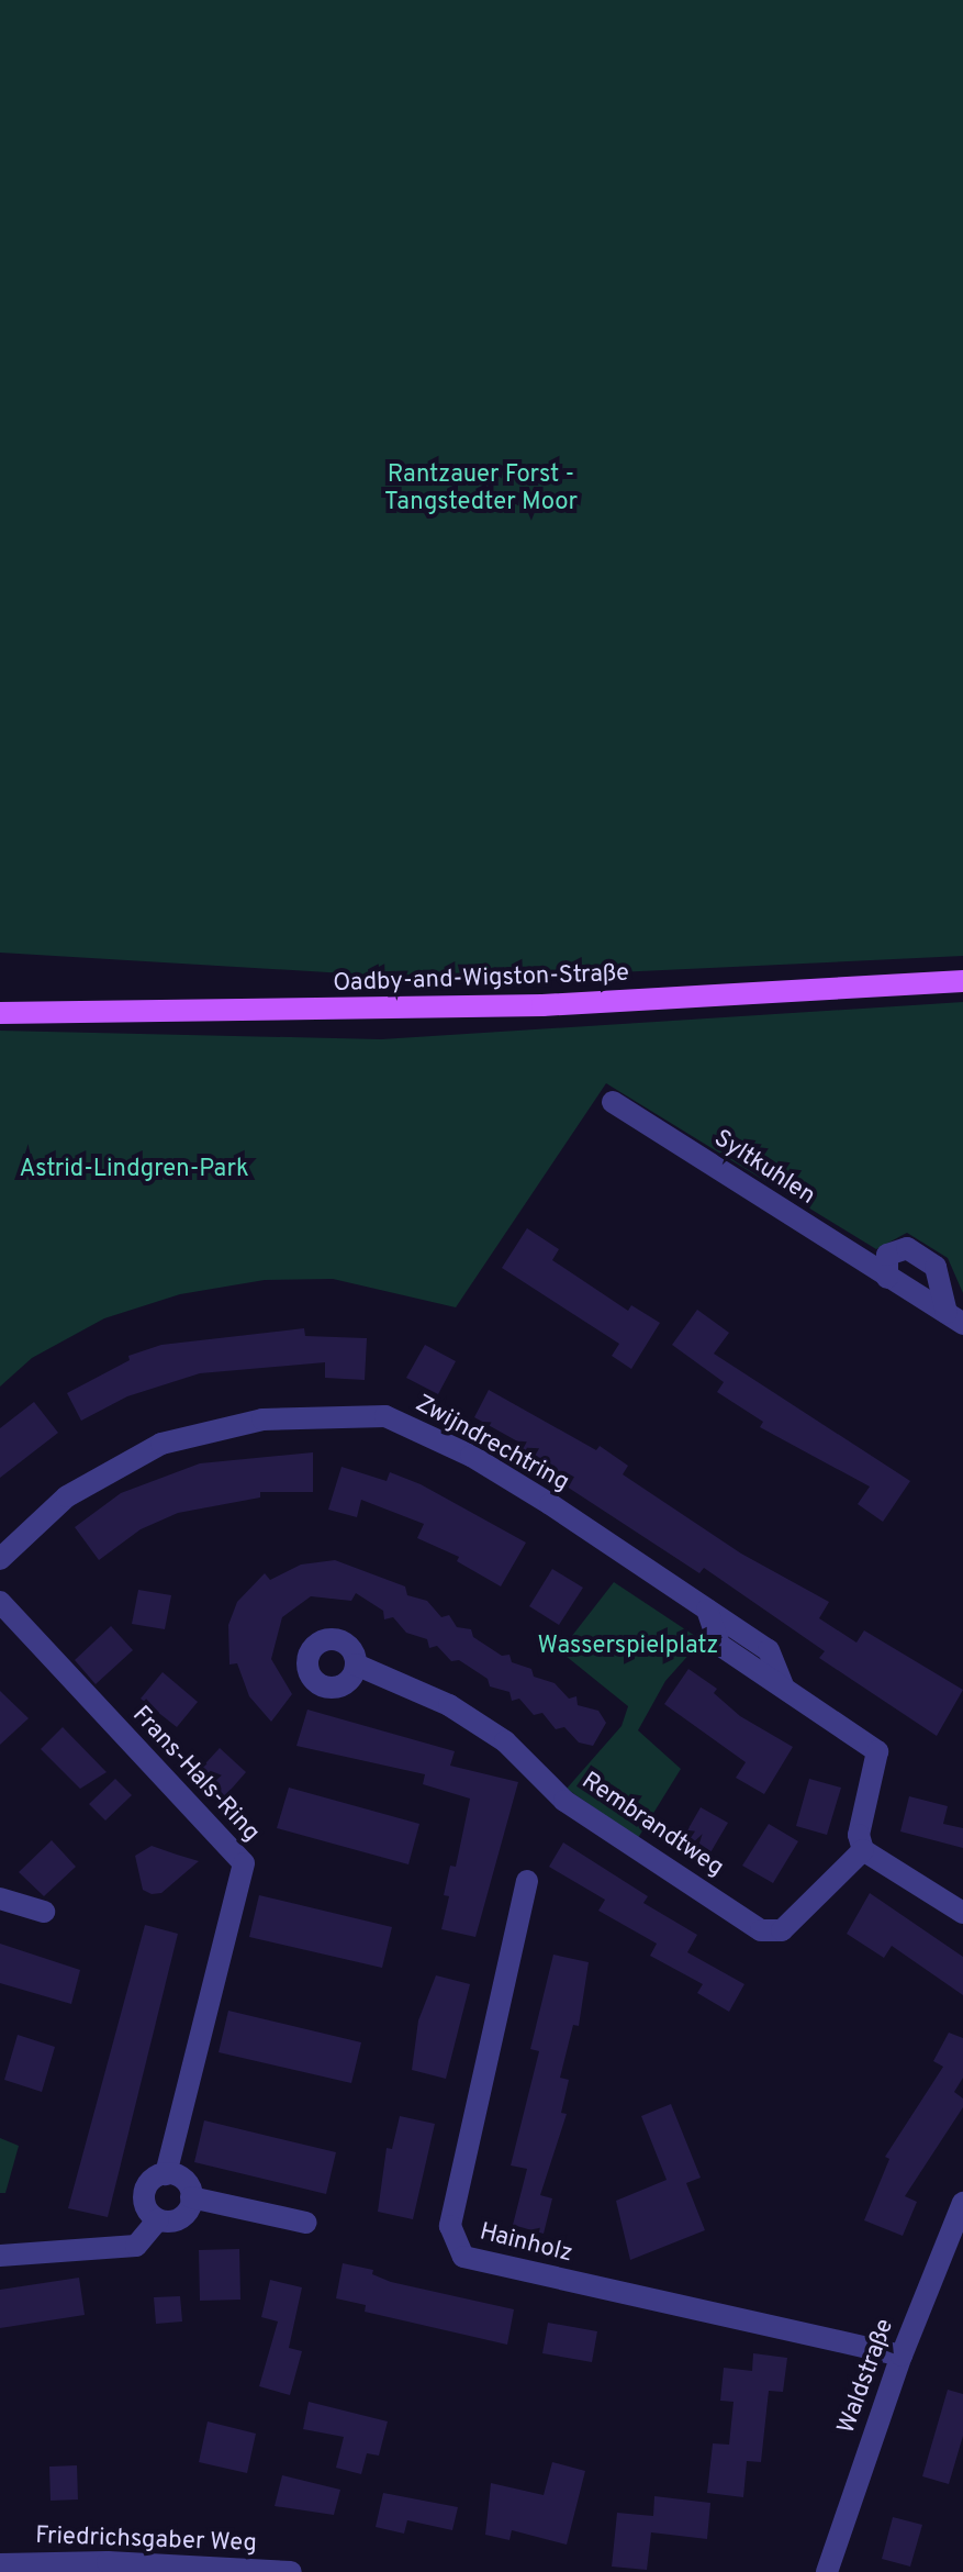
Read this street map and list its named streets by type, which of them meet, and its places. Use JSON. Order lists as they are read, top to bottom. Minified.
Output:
{"streets":{"main road":["Oadby-and-Wigston-Straße"],"street":["Syltkuhlen","Zwijndrechtring","Frans-Hals-Ring","Rembrandtweg","Hainholz","Waldstraße","Friedrichsgaber Weg"]},"crossings":[["Zwijndrechtring","Rembrandtweg"],["Hainholz","Waldstraße"]],"parks":["Rantzauer Forst - Tangstedter Moor","Astrid-Lindgren-Park","Wasserspielplatz"]}
